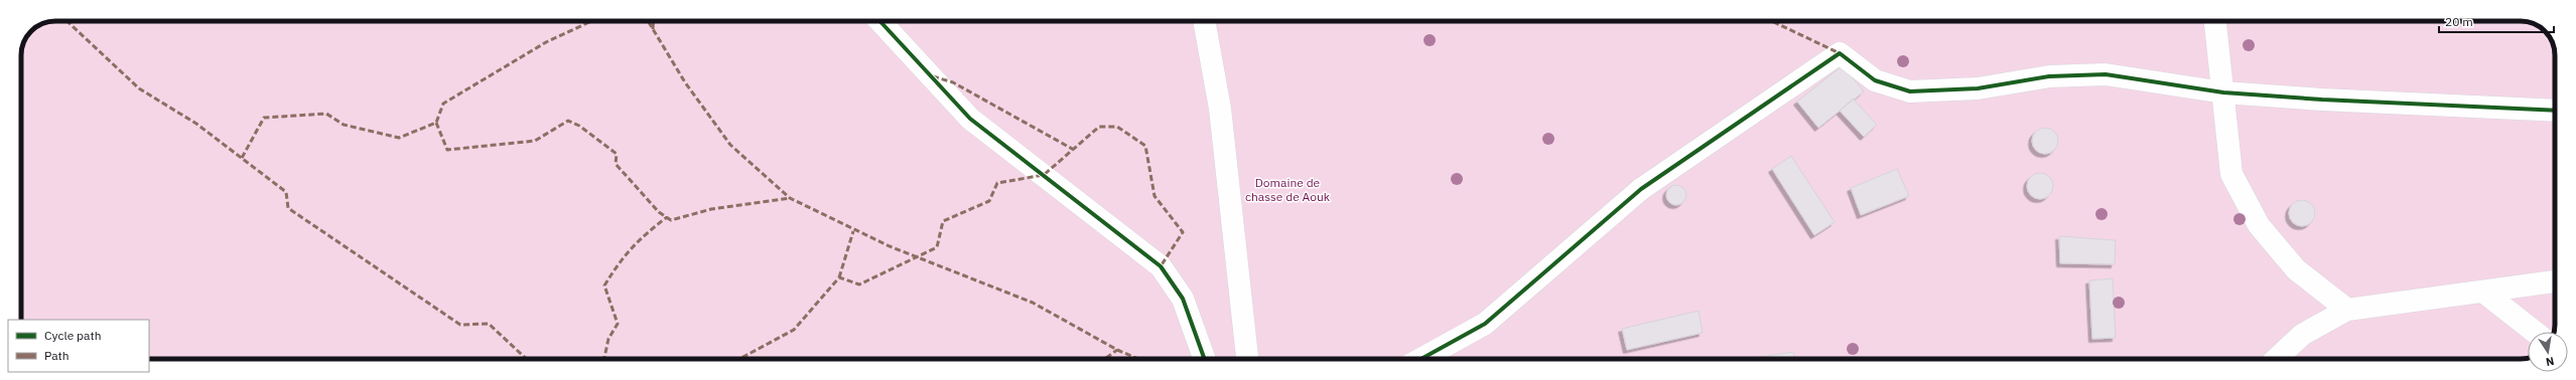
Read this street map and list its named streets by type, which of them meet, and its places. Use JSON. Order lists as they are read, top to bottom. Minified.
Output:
{"parks":["Domaine de chasse de Aouk"],"legend":["Cycle path","Path"],"scale_bar":"20 m","north":"bottom"}
